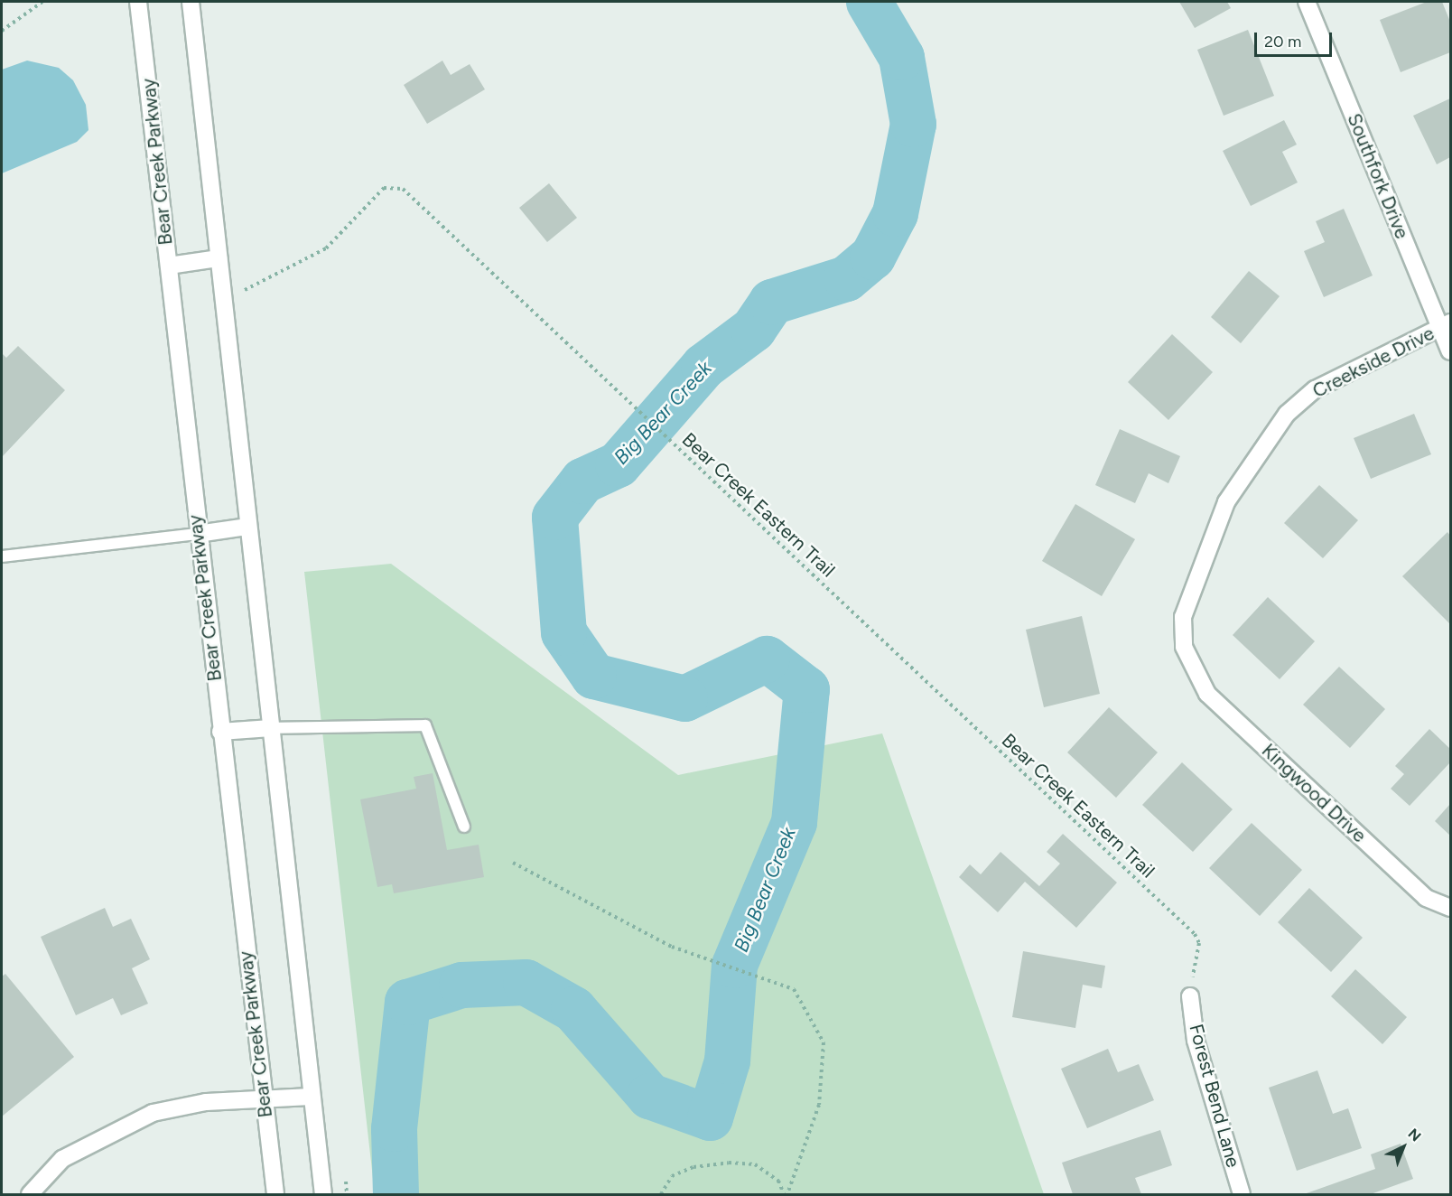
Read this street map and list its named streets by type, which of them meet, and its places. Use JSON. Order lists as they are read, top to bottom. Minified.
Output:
{"streets":{"main road":["Bear Creek Parkway","Southfork Drive","Creekside Drive","Kingwood Drive","Forest Bend Lane"],"path":["Bear Creek Eastern Trail"]},"crossings":[["Southfork Drive","Creekside Drive"],["Creekside Drive","Kingwood Drive"],["Bear Creek Eastern Trail","Forest Bend Lane"]],"water":["Big Bear Creek"],"scale_bar":"20 m","north":"top right"}
